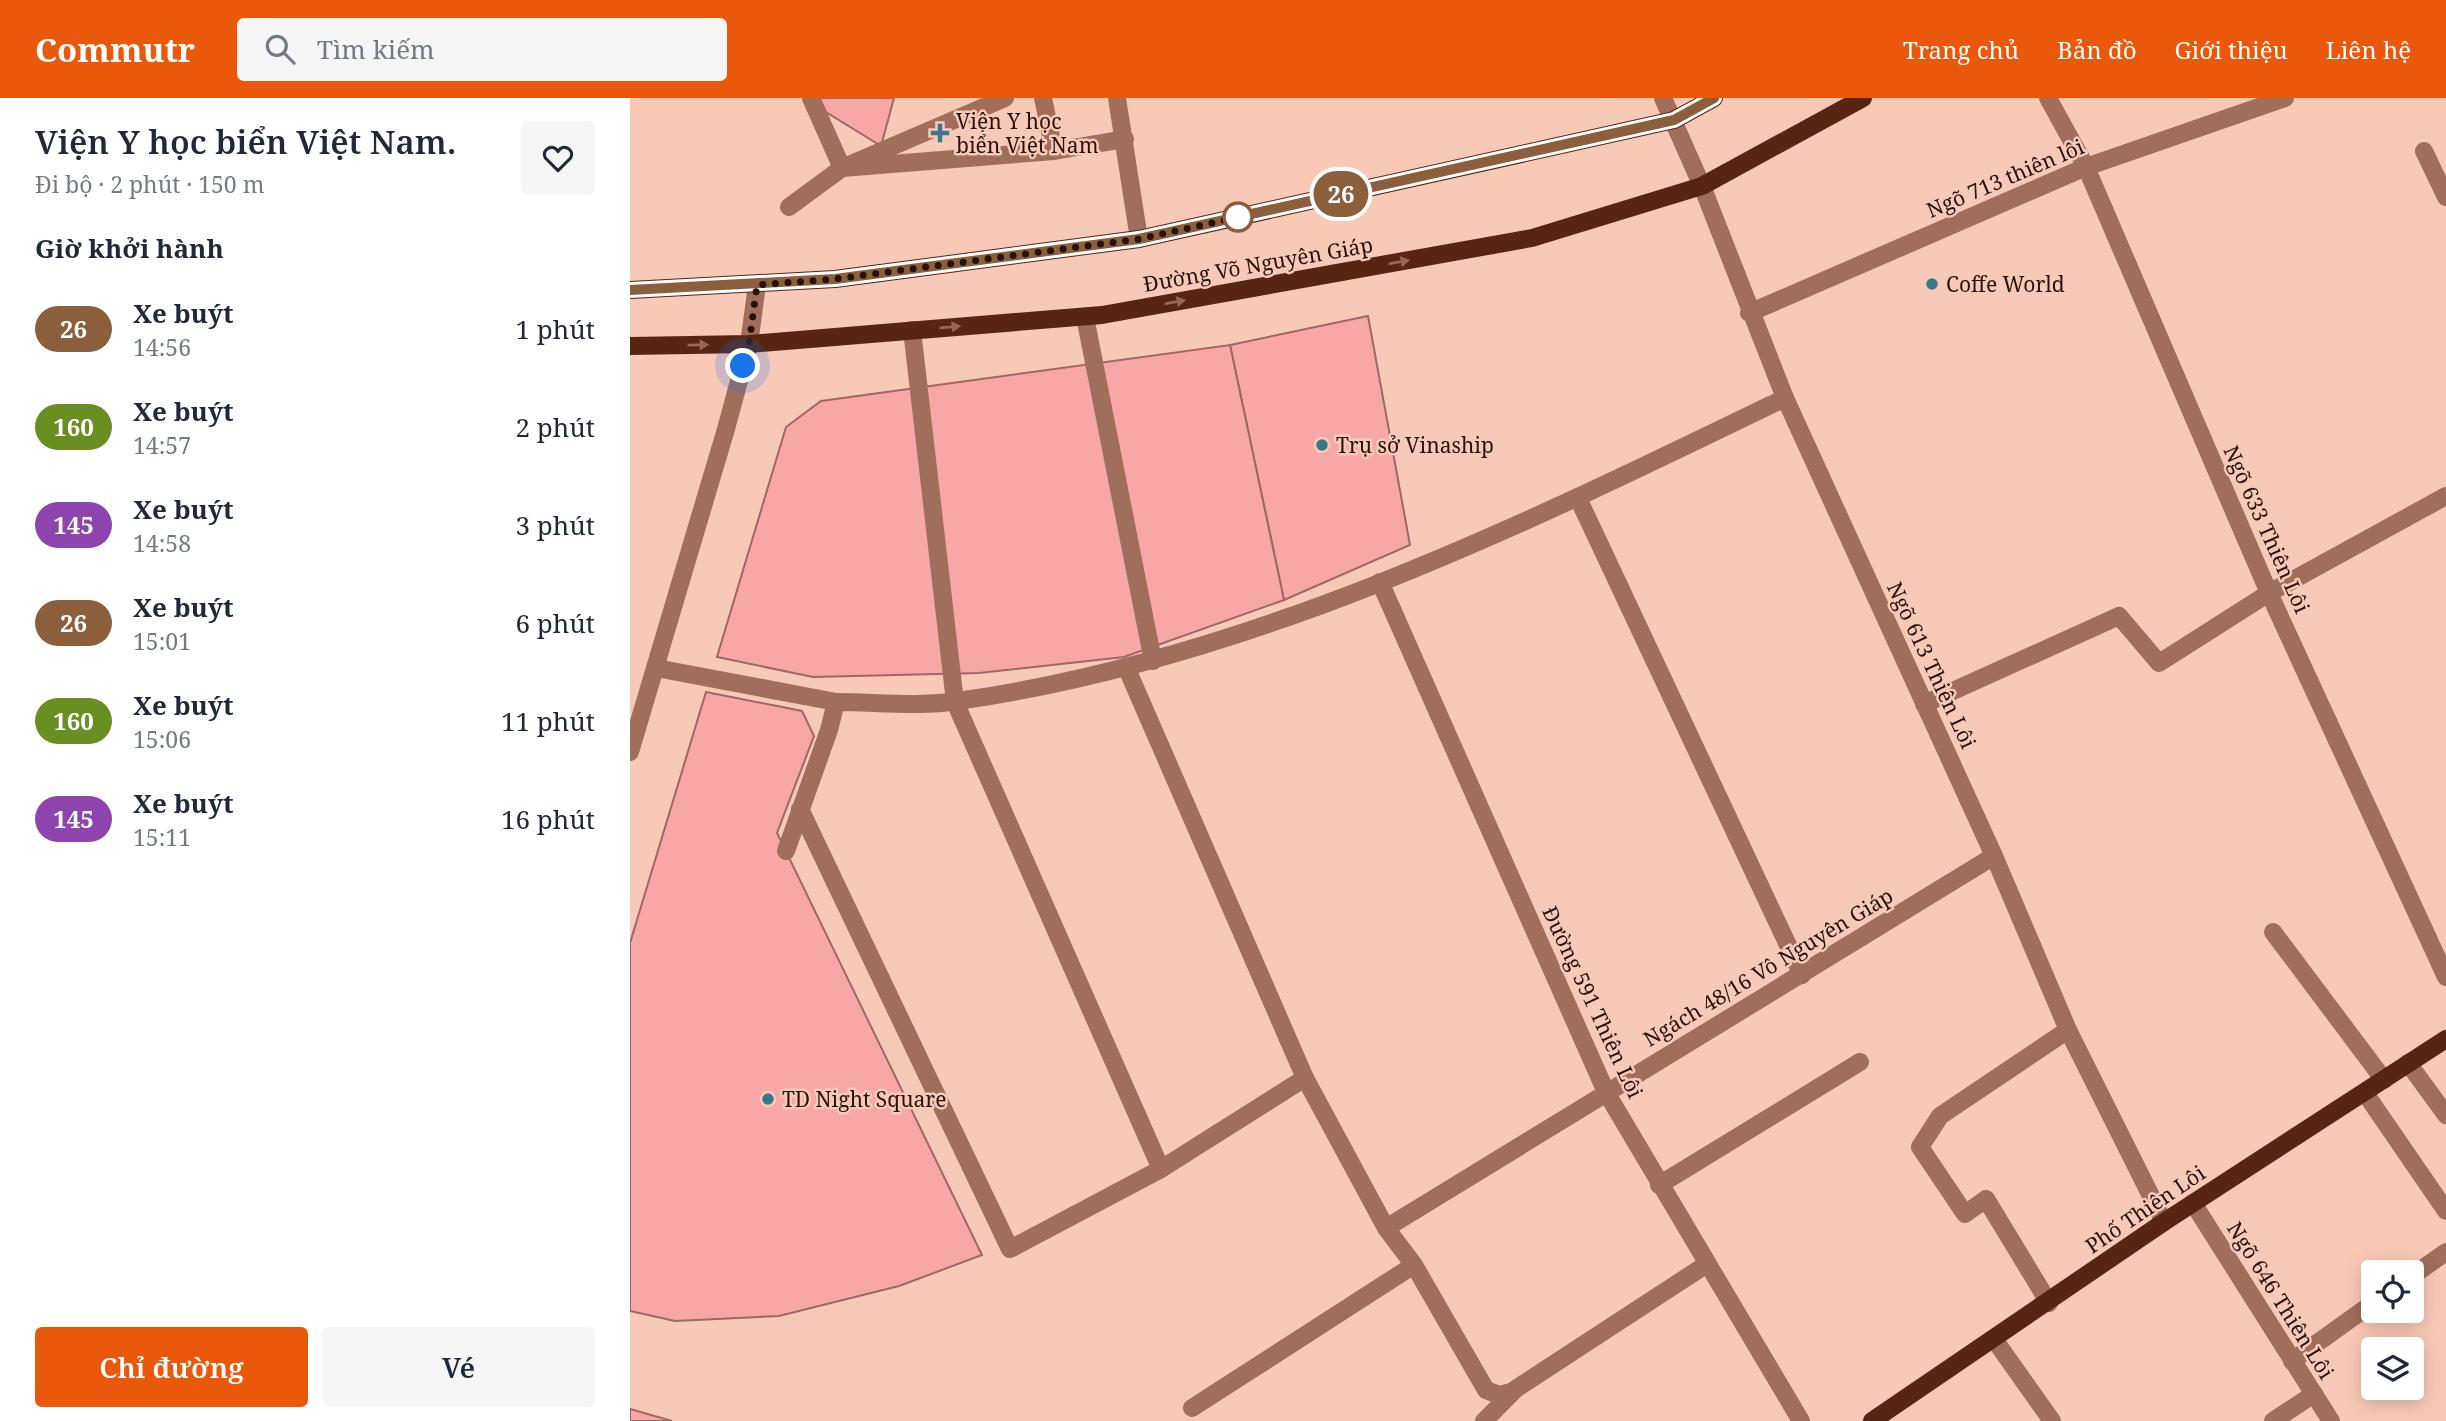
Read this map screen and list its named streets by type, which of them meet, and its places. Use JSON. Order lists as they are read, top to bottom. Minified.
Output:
{"streets":{"main road":["Đường Võ Nguyên Giáp","Phố Thiên Lôi"],"street":["Ngõ 713 thiên lôi","Ngõ 633 Thiên Lôi","Ngõ 613 Thiên Lôi","Ngách 48/16 Vô Nguyên Giáp","Đường 591 Thiên Lôi","Ngõ 646 Thiên Lôi"]},"crossings":[["Ngõ 713 thiên lôi","Ngõ 633 Thiên Lôi"],["Ngõ 713 thiên lôi","Ngõ 613 Thiên Lôi"],["Đường Võ Nguyên Giáp","Ngõ 613 Thiên Lôi"],["Ngõ 613 Thiên Lôi","Ngách 48/16 Vô Nguyên Giáp"],["Ngõ 613 Thiên Lôi","Phố Thiên Lôi"],["Ngách 48/16 Vô Nguyên Giáp","Đường 591 Thiên Lôi"],["Phố Thiên Lôi","Ngõ 646 Thiên Lôi"]],"places":{"health":["Viện Y học biển Việt Nam"],"other":["Coffe World","Trụ sở Vinaship","TD Night Square"]},"lines":["bus line 26"],"page":{"header":"Commutr","search":"Tìm kiếm","nav":["Trang chủ","Bản đồ","Giới thiệu","Liên hệ"],"heading":[["Viện Y học biển Việt Nam.","Đi bộ · 2 phút · 150 m"],"Giờ khởi hành"],"on_map":"26","list":[{"mark":"26","name":"Xe buýt","note":"14:56","value":"1 phút"},{"mark":"160","name":"Xe buýt","note":"14:57","value":"2 phút"},{"mark":"145","name":"Xe buýt","note":"14:58","value":"3 phút"},{"mark":"26","name":"Xe buýt","note":"15:01","value":"6 phút"},{"mark":"160","name":"Xe buýt","note":"15:06","value":"11 phút"},{"mark":"145","name":"Xe buýt","note":"15:11","value":"16 phút"}],"buttons":["Chỉ đường","Vé"]}}
